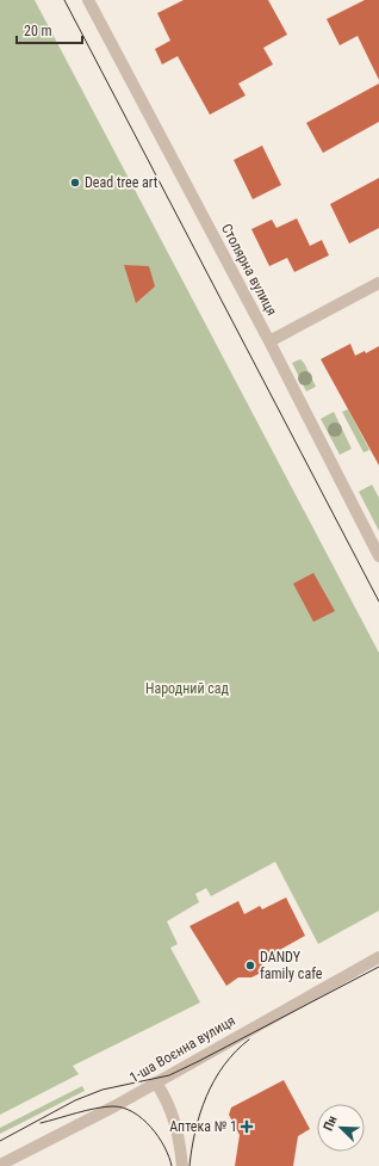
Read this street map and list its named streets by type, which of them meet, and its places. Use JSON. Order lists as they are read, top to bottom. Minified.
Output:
{"streets":{"street":["Столярна вулиця","1-ша Воєнна вулиця"]},"parks":["Народний сад"],"places":{"other":["Dead tree art","DANDY family cafe"],"health":["Аптека № 1"]},"scale_bar":"20 m","north":"top left"}
